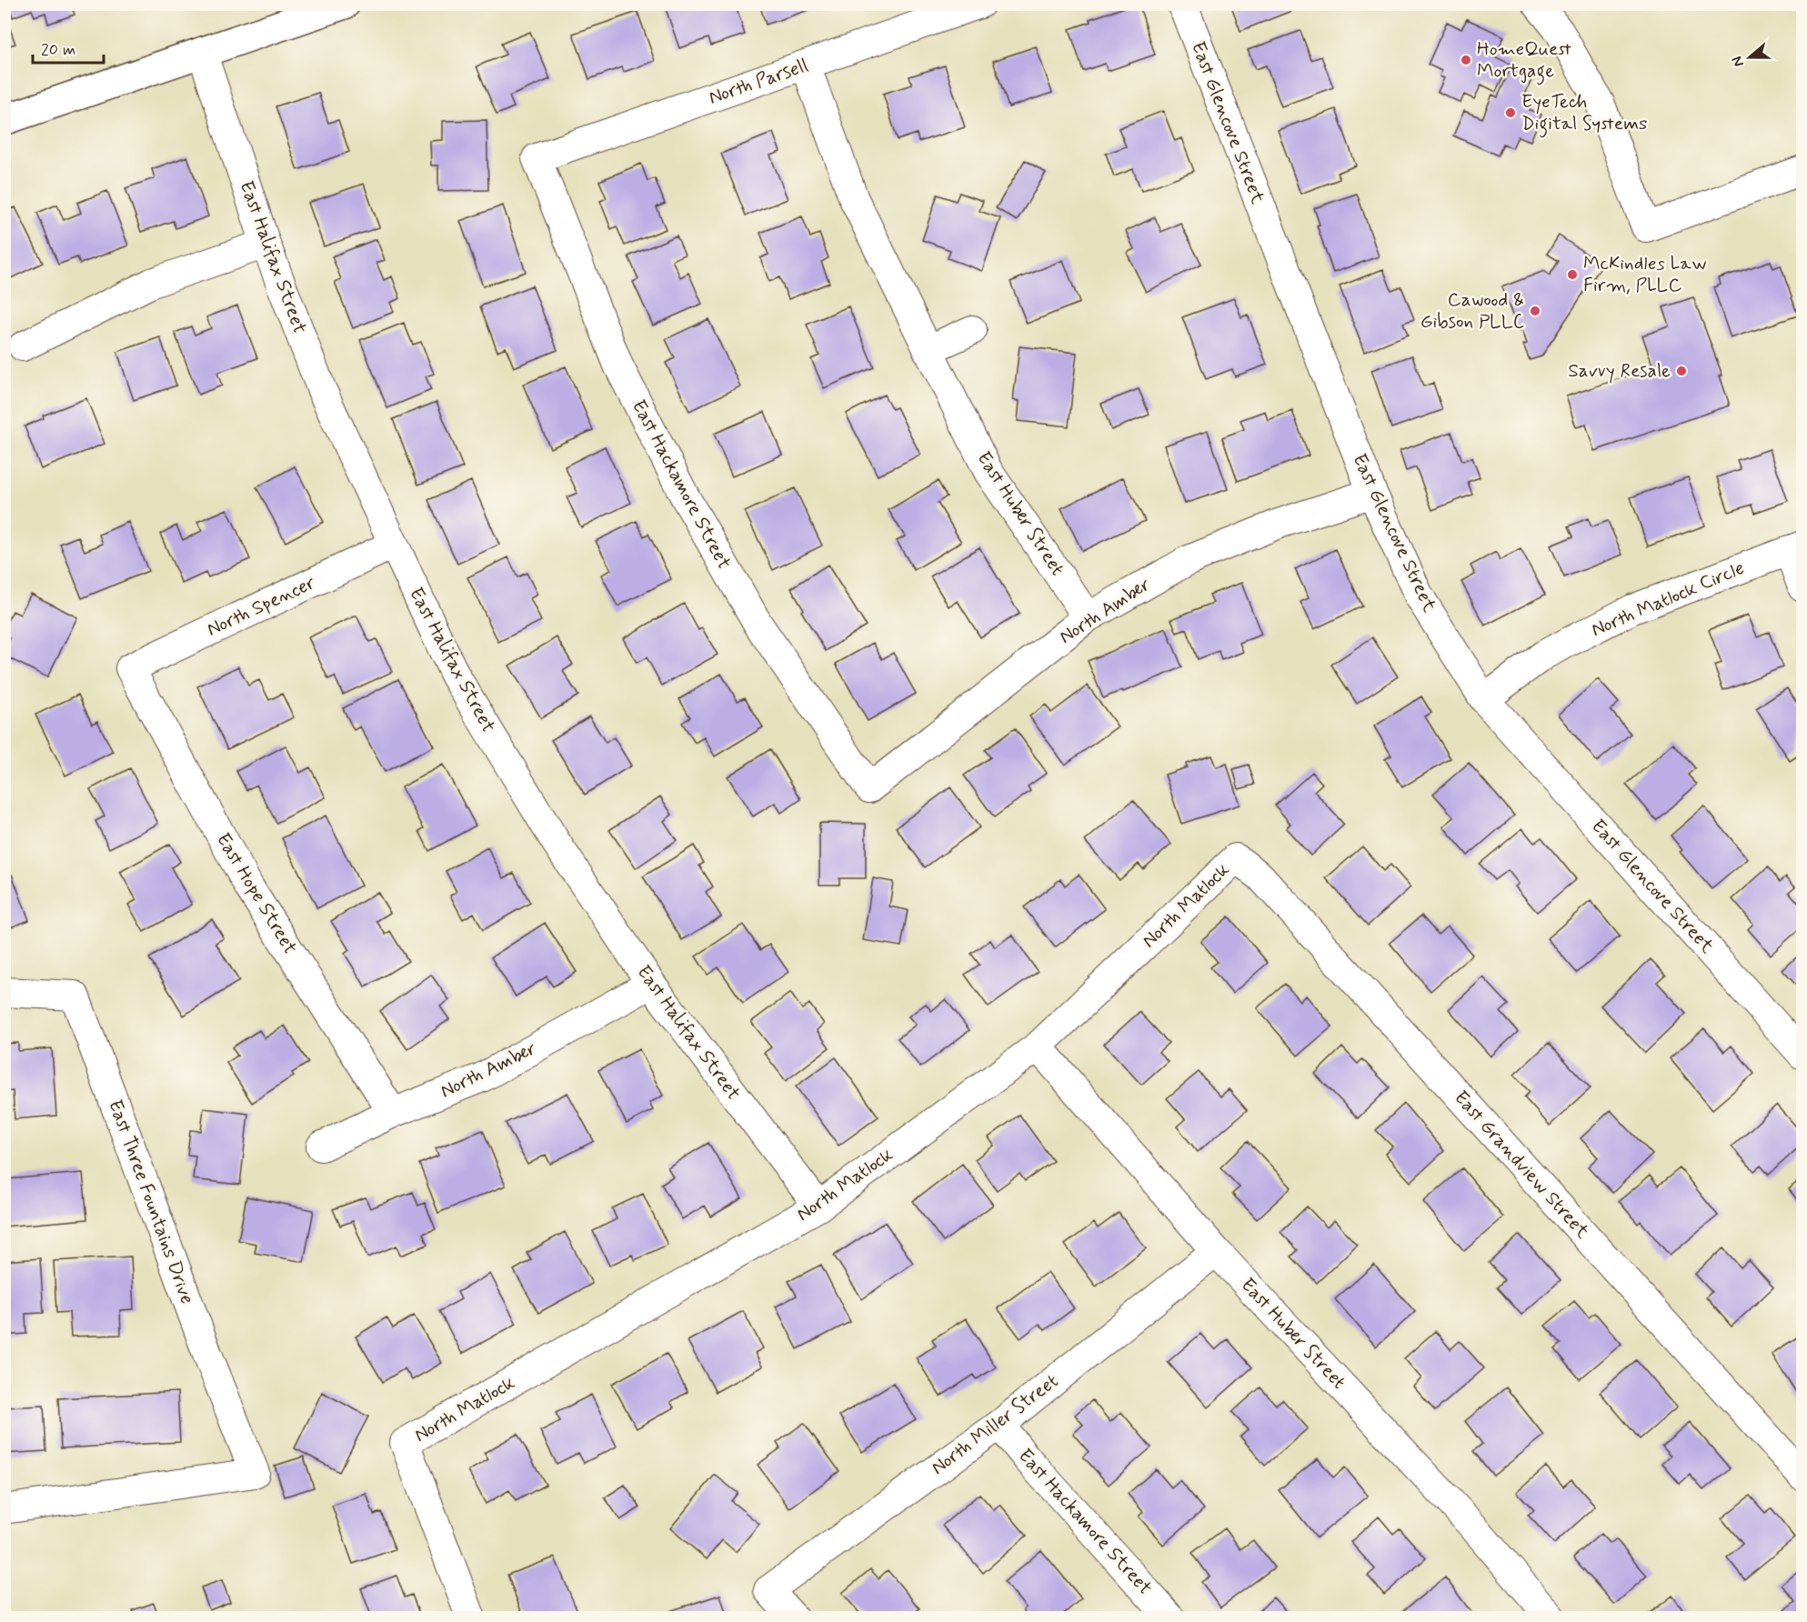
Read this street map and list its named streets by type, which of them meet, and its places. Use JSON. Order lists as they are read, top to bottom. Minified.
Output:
{"streets":{"street":["North Parsell","East Glencove Street","East Halifax Street","East Hackamore Street","East Huber Street","North Matlock Circle","North Spencer","North Amber","East Hope Street","North Matlock","East Grandview Street","East Three Fountains Drive","North Miller Street"]},"crossings":[["North Parsell","East Hackamore Street"],["North Parsell","East Huber Street"],["East Glencove Street","North Matlock Circle"],["East Glencove Street","North Amber"],["East Halifax Street","North Spencer"],["East Halifax Street","North Amber"],["East Halifax Street","North Matlock"],["East Hackamore Street","North Amber"],["East Hackamore Street","North Miller Street"],["East Huber Street","North Amber"],["East Huber Street","North Matlock"],["East Huber Street","North Miller Street"],["North Spencer","East Hope Street"],["North Amber","East Hope Street"],["North Matlock","East Grandview Street"]],"places":["HomeQuest Mortgage","EyeTech Digital Systems","McKindles Law Firm, PLLC","Cawood & Gibson PLLC","Savvy Resale"],"scale_bar":"20 m","north":"left"}
